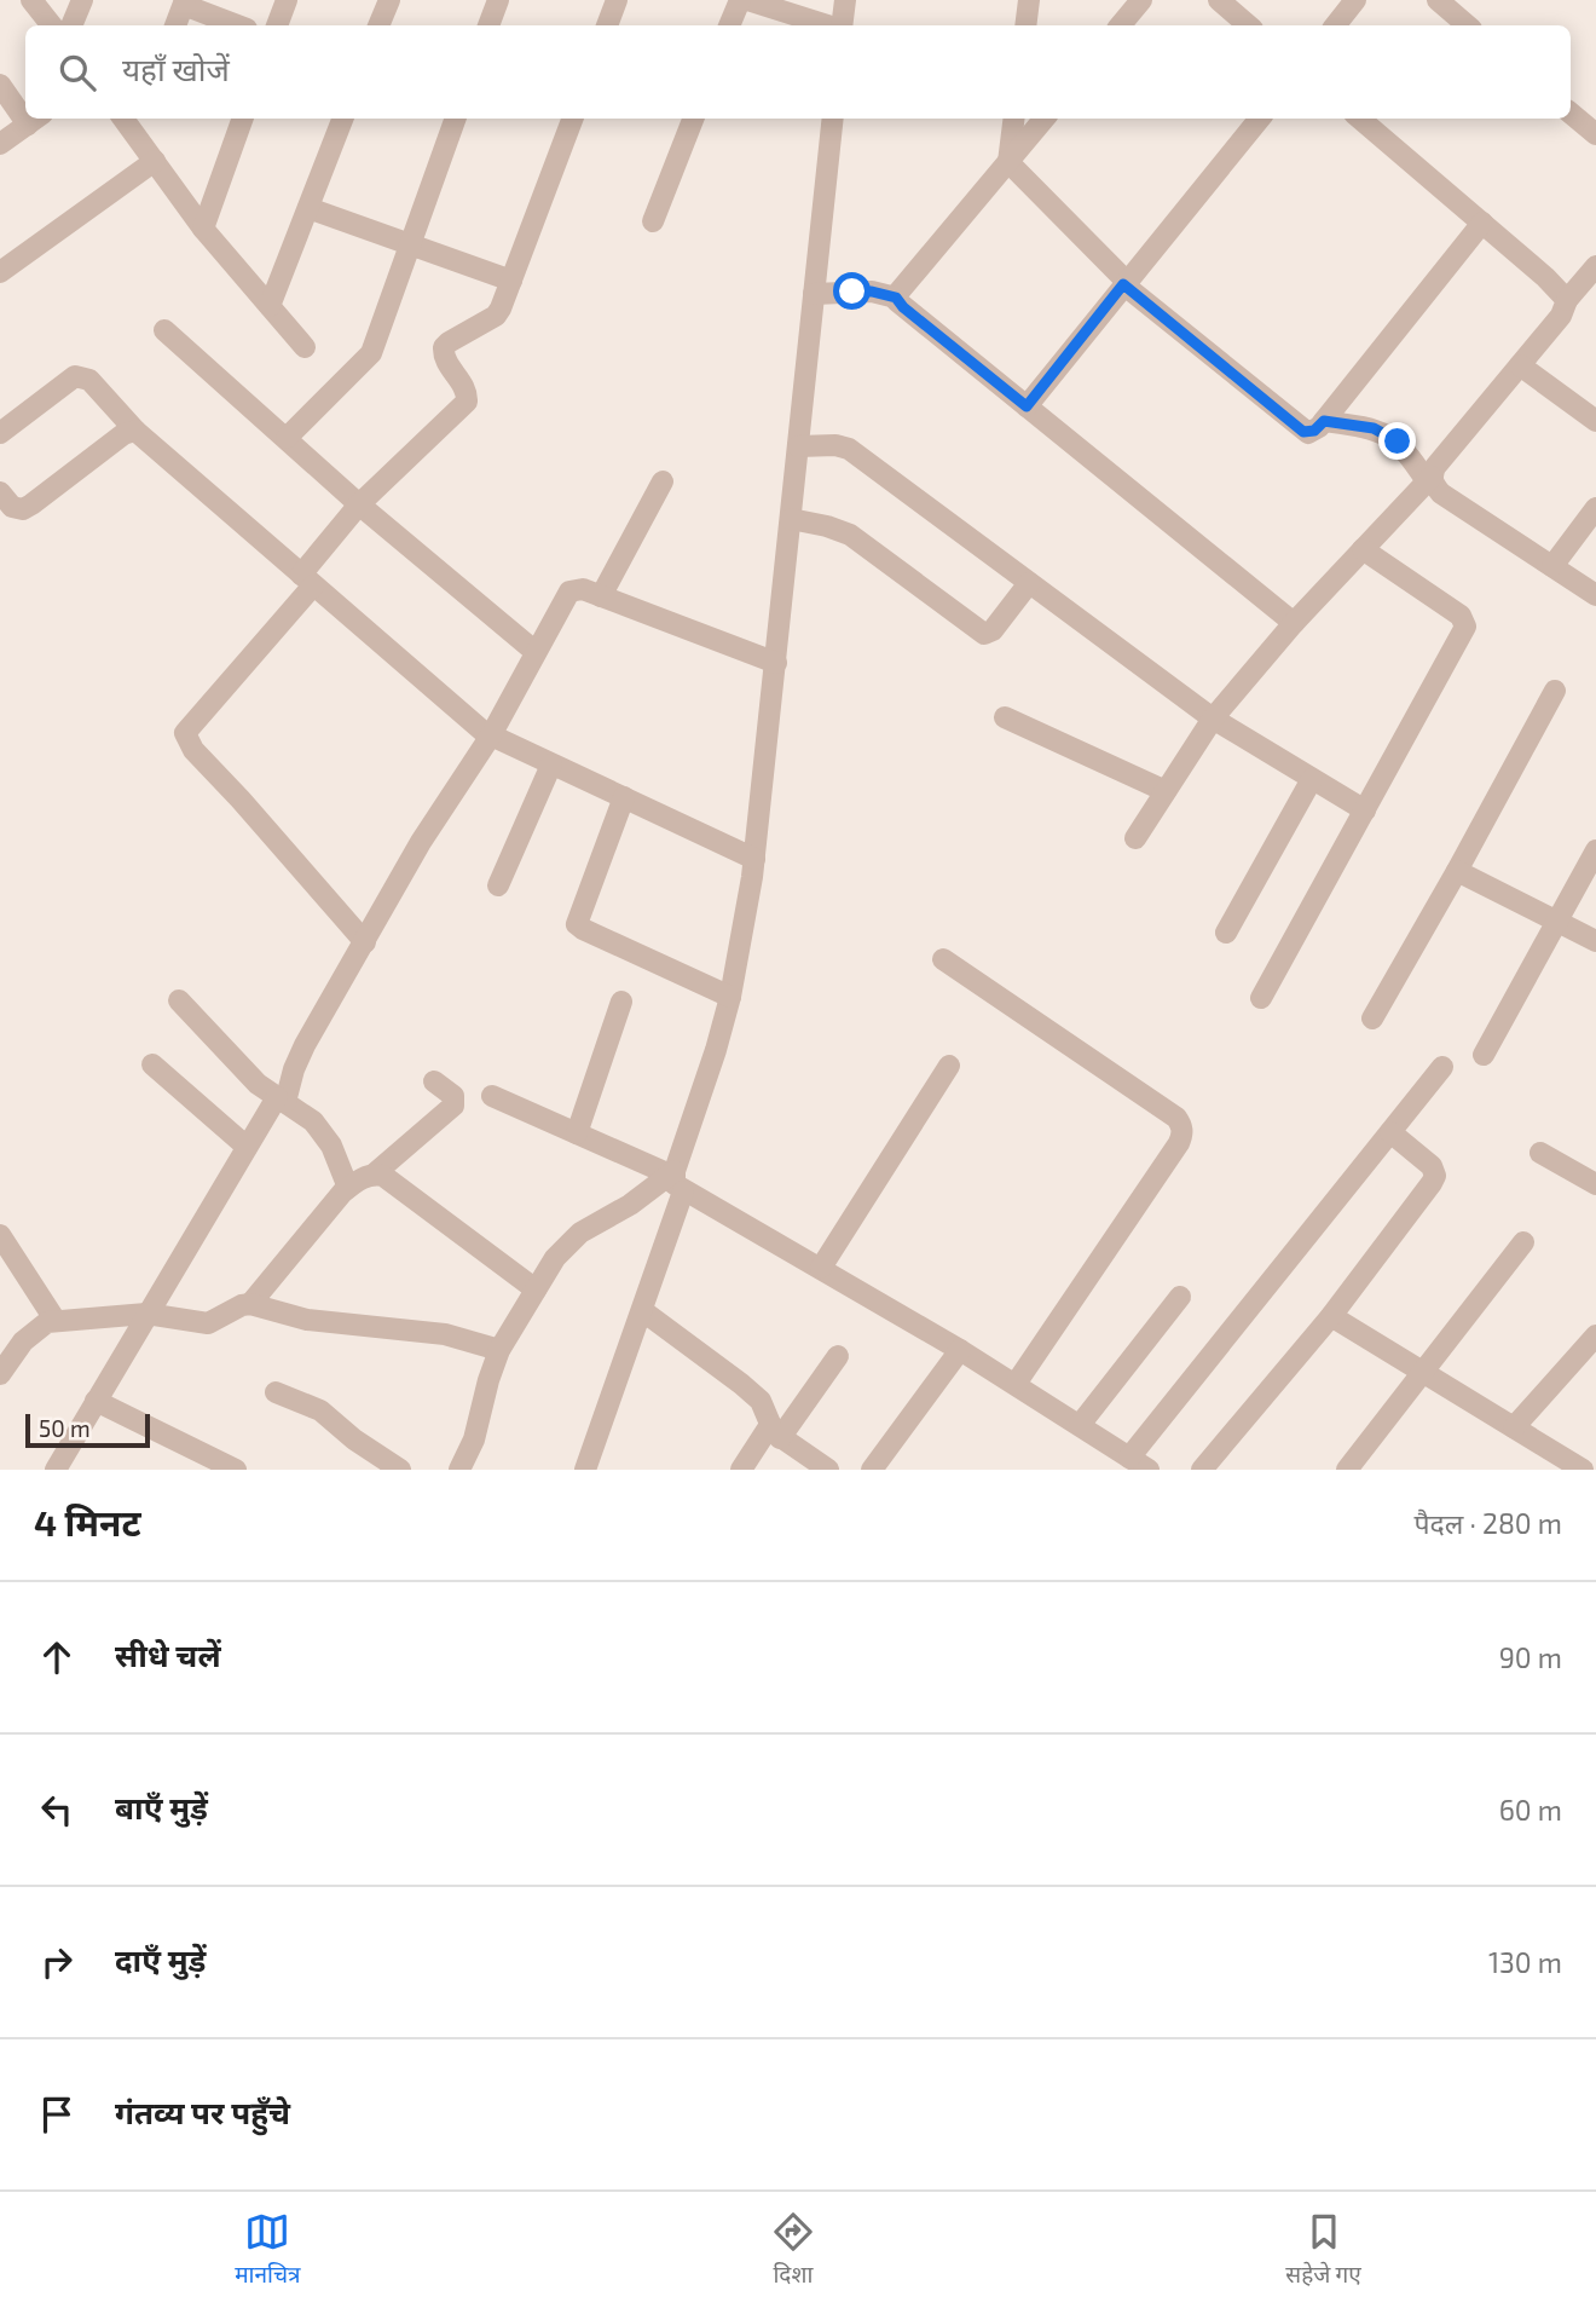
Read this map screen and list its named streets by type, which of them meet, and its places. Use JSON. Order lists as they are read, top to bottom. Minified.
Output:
{"scale_bar":"50 m","page":{"search":"यहाँ खोजें","scale":"50 m","heading":["4 मिनट","पैदल · 280 m"],"list":[["सीधे चलें","90 m"],["बाएँ मुड़ें","60 m"],["दाएँ मुड़ें","130 m"],"गंतव्य पर पहुँचे"],"nav":["मानचित्र","दिशा","सहेजे गए"]}}
